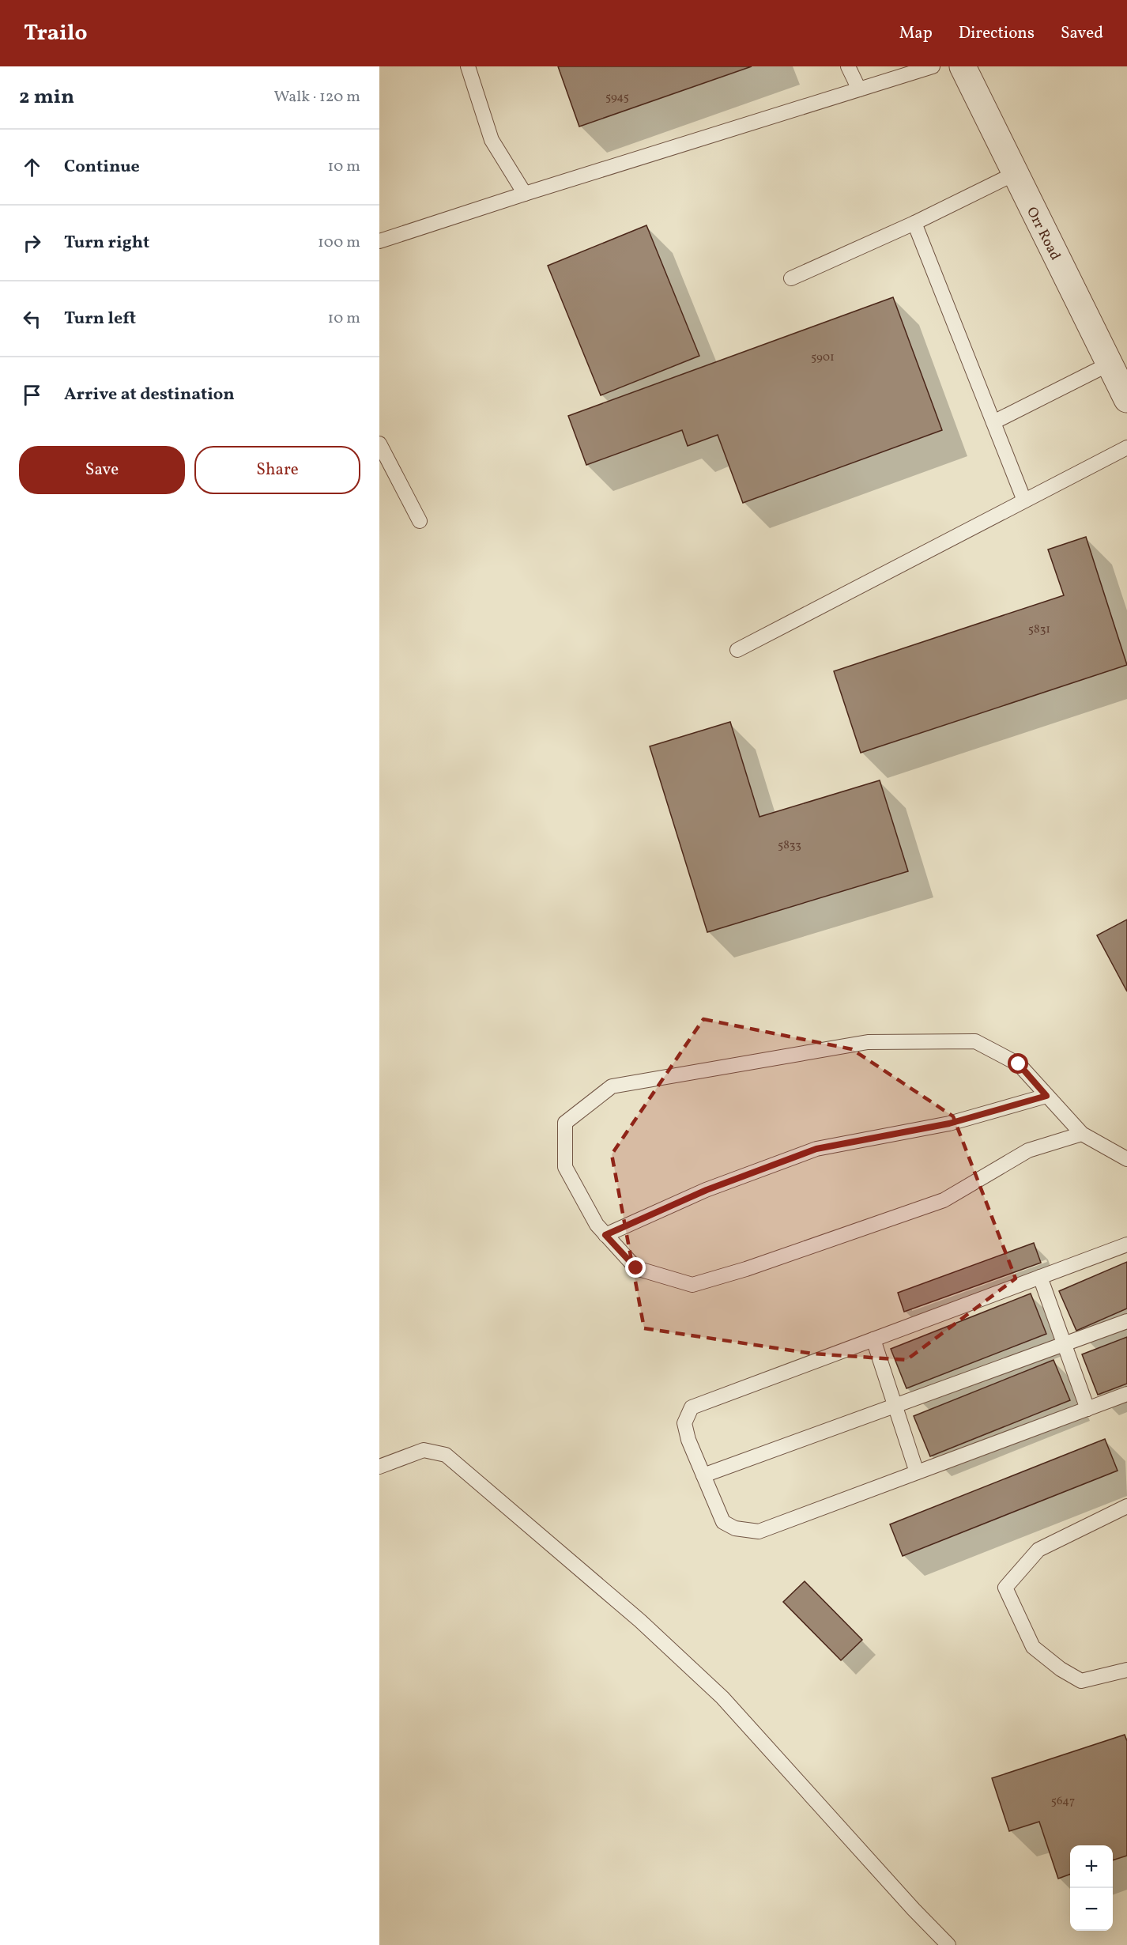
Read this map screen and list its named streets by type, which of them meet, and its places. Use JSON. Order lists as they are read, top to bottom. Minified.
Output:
{"streets":{"street":["Orr Road"]},"house_numbers":["5945","5901","5831","5833","5647"],"page":{"header":"Trailo","nav":["Map","Directions","Saved"],"heading":["2 min","Walk · 120 m"],"list":[["Continue","10 m"],["Turn right","100 m"],["Turn left","10 m"],"Arrive at destination"],"buttons":["Save","Share"],"map_buttons":["+","−"]}}
